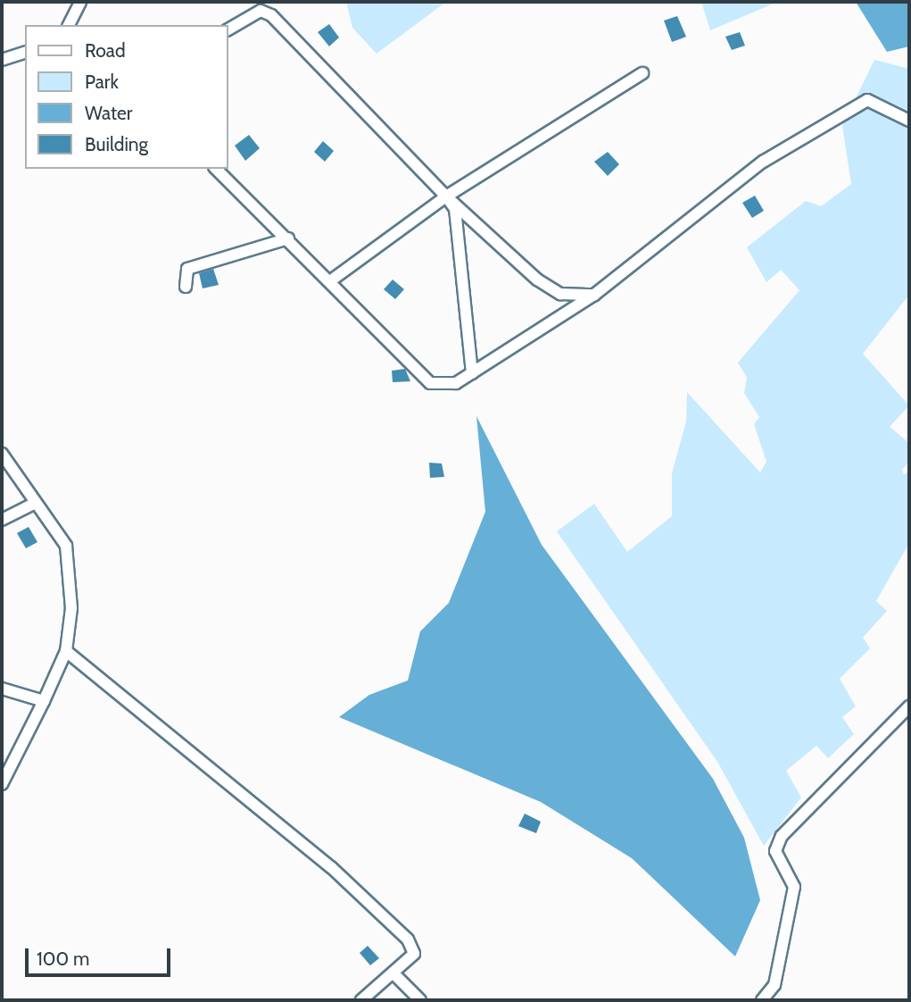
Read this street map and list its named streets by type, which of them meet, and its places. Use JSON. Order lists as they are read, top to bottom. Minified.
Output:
{"legend":["Road","Park","Water","Building"],"scale_bar":"100 m"}
